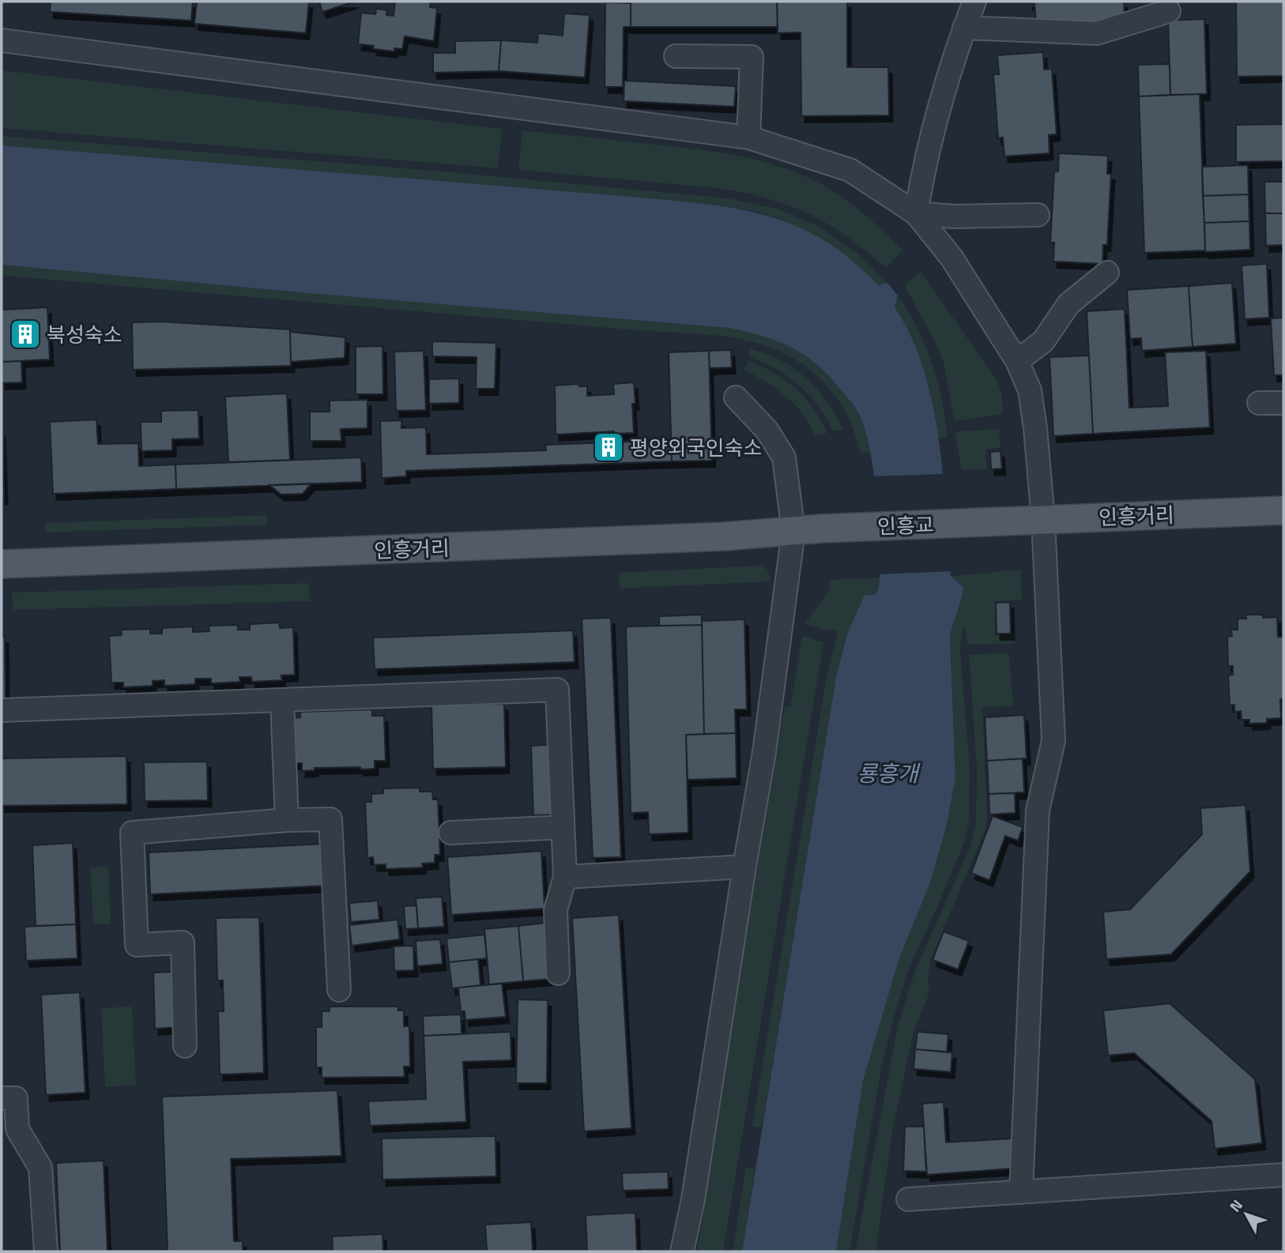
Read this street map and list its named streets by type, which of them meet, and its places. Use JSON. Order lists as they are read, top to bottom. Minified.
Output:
{"streets":{"main road":["인흥거리","인흥교"]},"crossings":[["인흥거리","인흥교"]],"water":["룡흥개"],"places":{"building":["북성숙소","평양외국인숙소"]},"north":"top left"}
